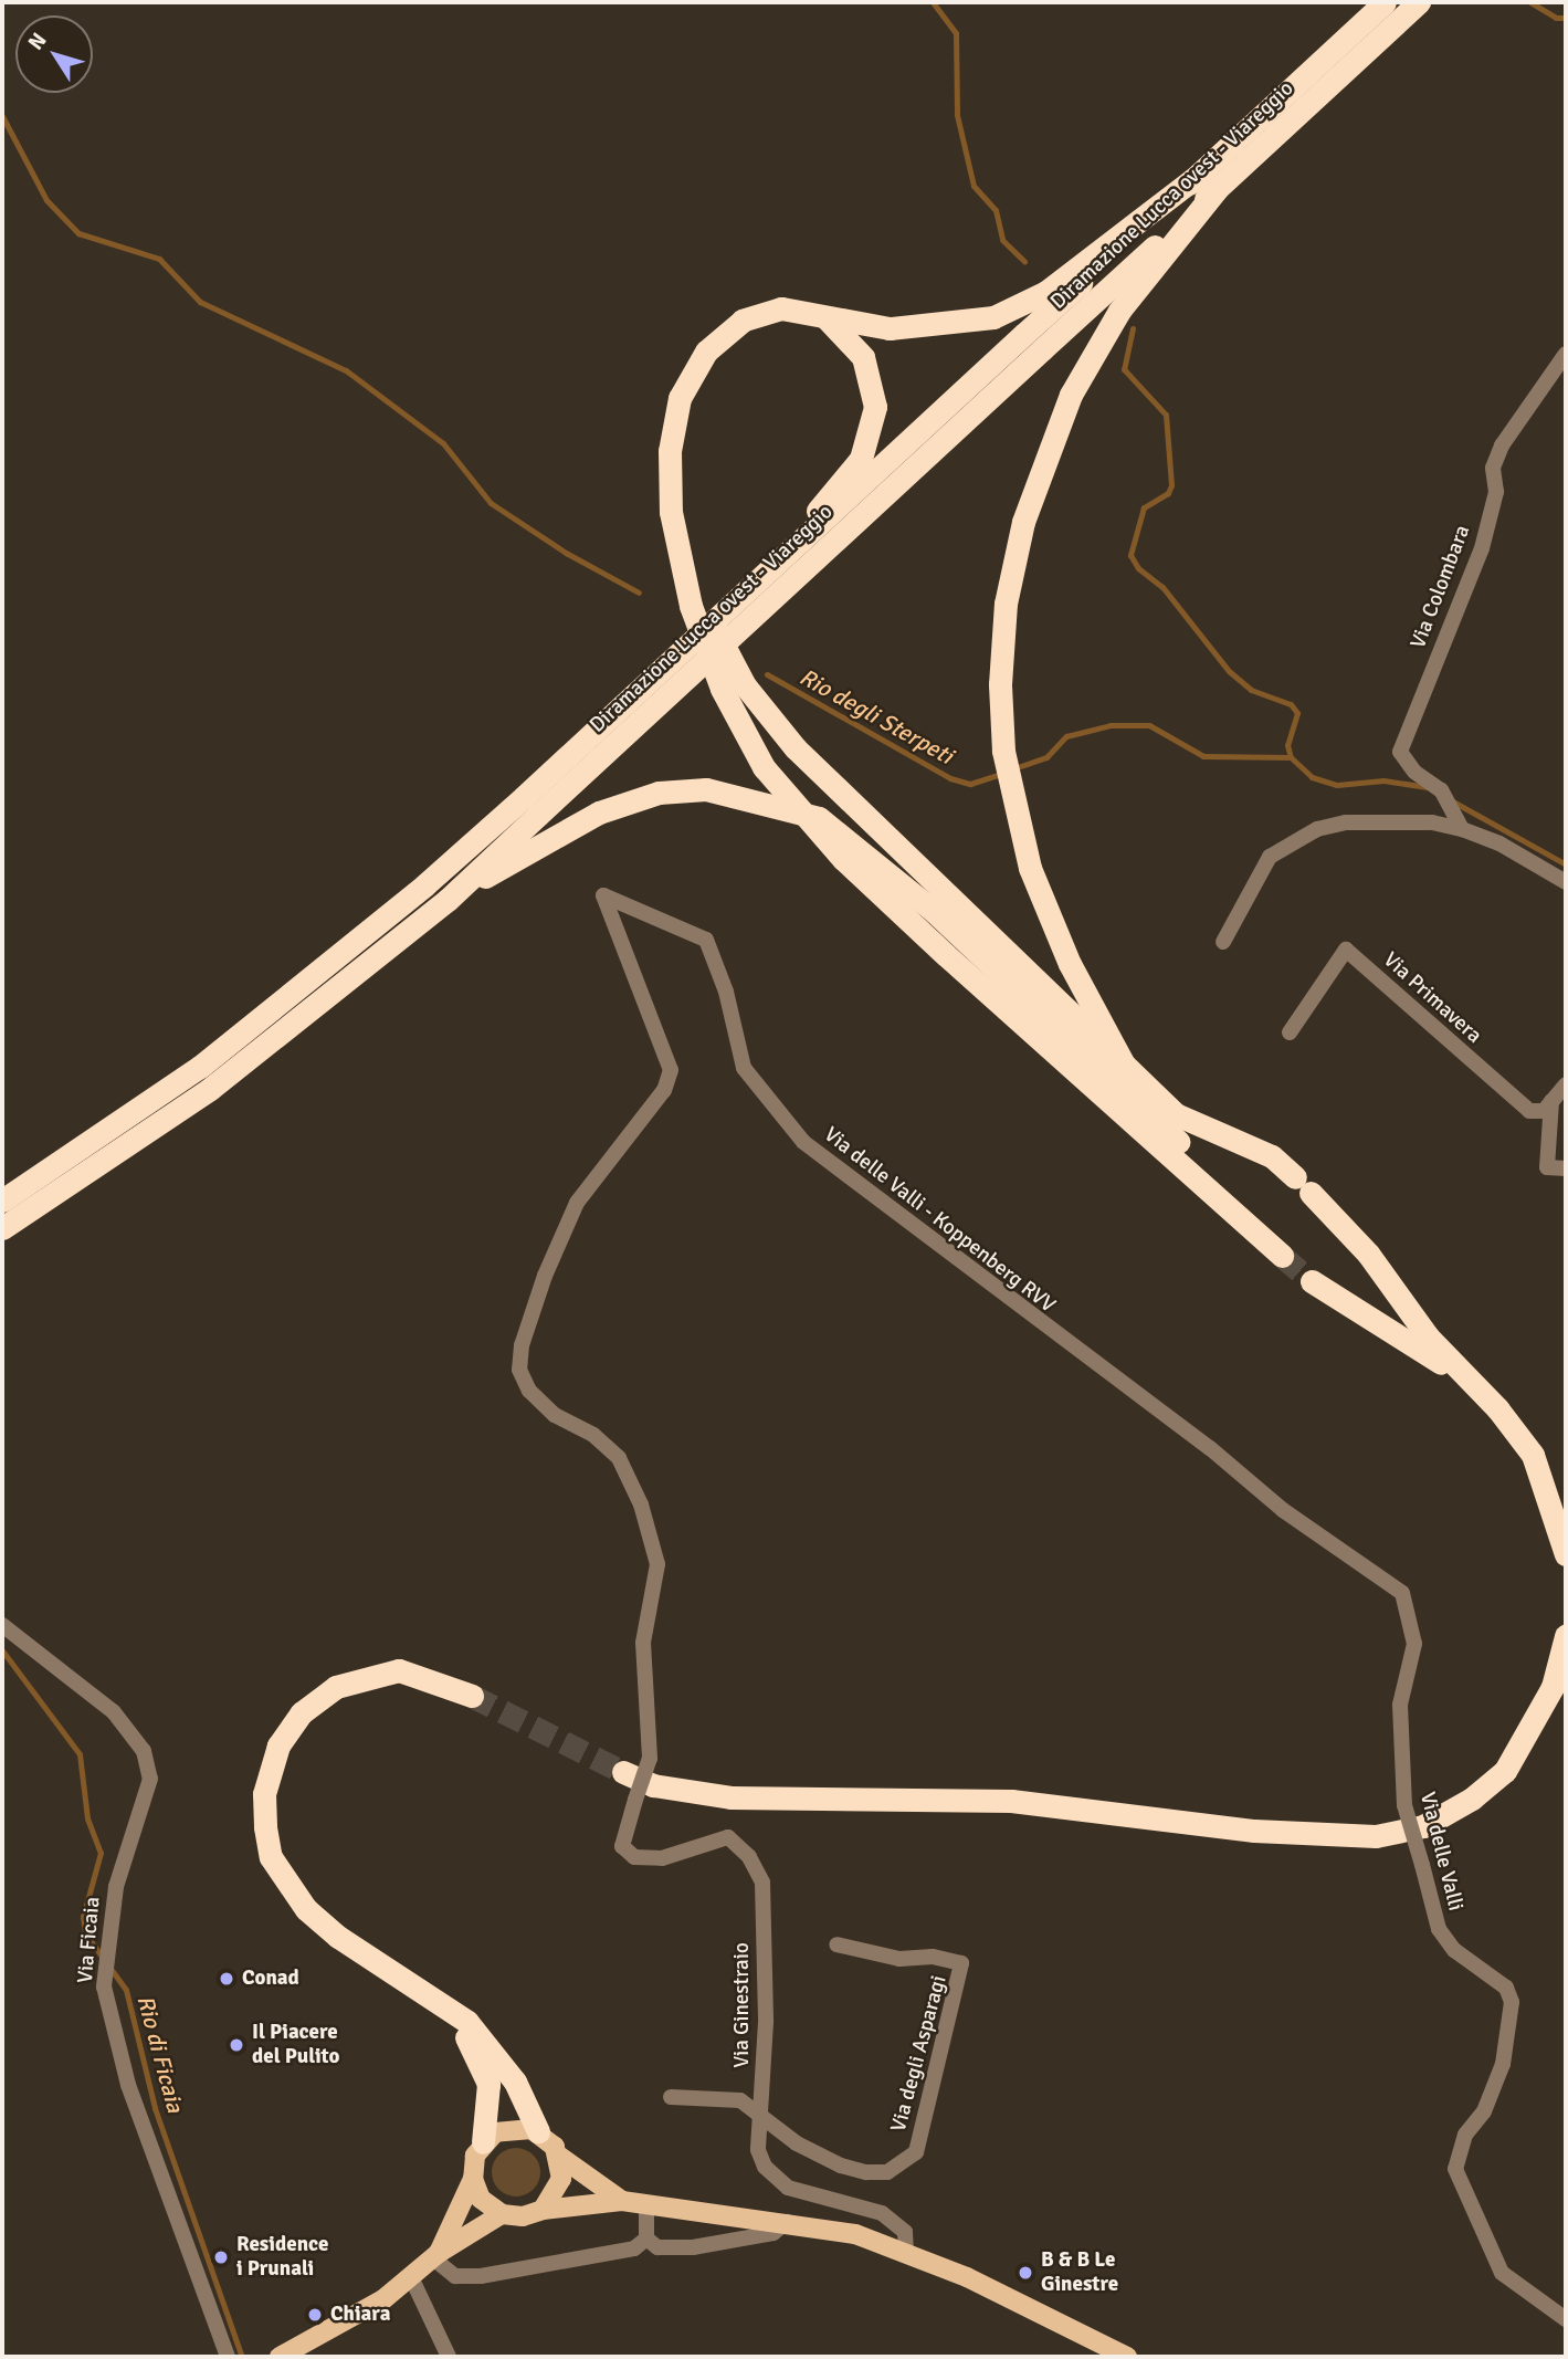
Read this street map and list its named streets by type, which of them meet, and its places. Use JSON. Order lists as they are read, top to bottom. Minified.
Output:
{"streets":{"highway":["Diramazione Lucca ovest - Viareggio"],"street":["Via Colombara","Via Primavera","Via delle Valli - Koppenberg RVV","Via delle Valli","Via Ficaia","Via Ginestraio","Via degli Asparagi"]},"crossings":[["Via delle Valli - Koppenberg RVV","Via delle Valli"],["Via delle Valli - Koppenberg RVV","Via Ginestraio"],["Via Ginestraio","Via degli Asparagi"]],"water":["Rio degli Sterpeti","Rio di Ficaia"],"places":["Conad","Il Piacere del Pulito","Residence i Prunali","B & B Le Ginestre","Chiara"],"north":"top left"}
